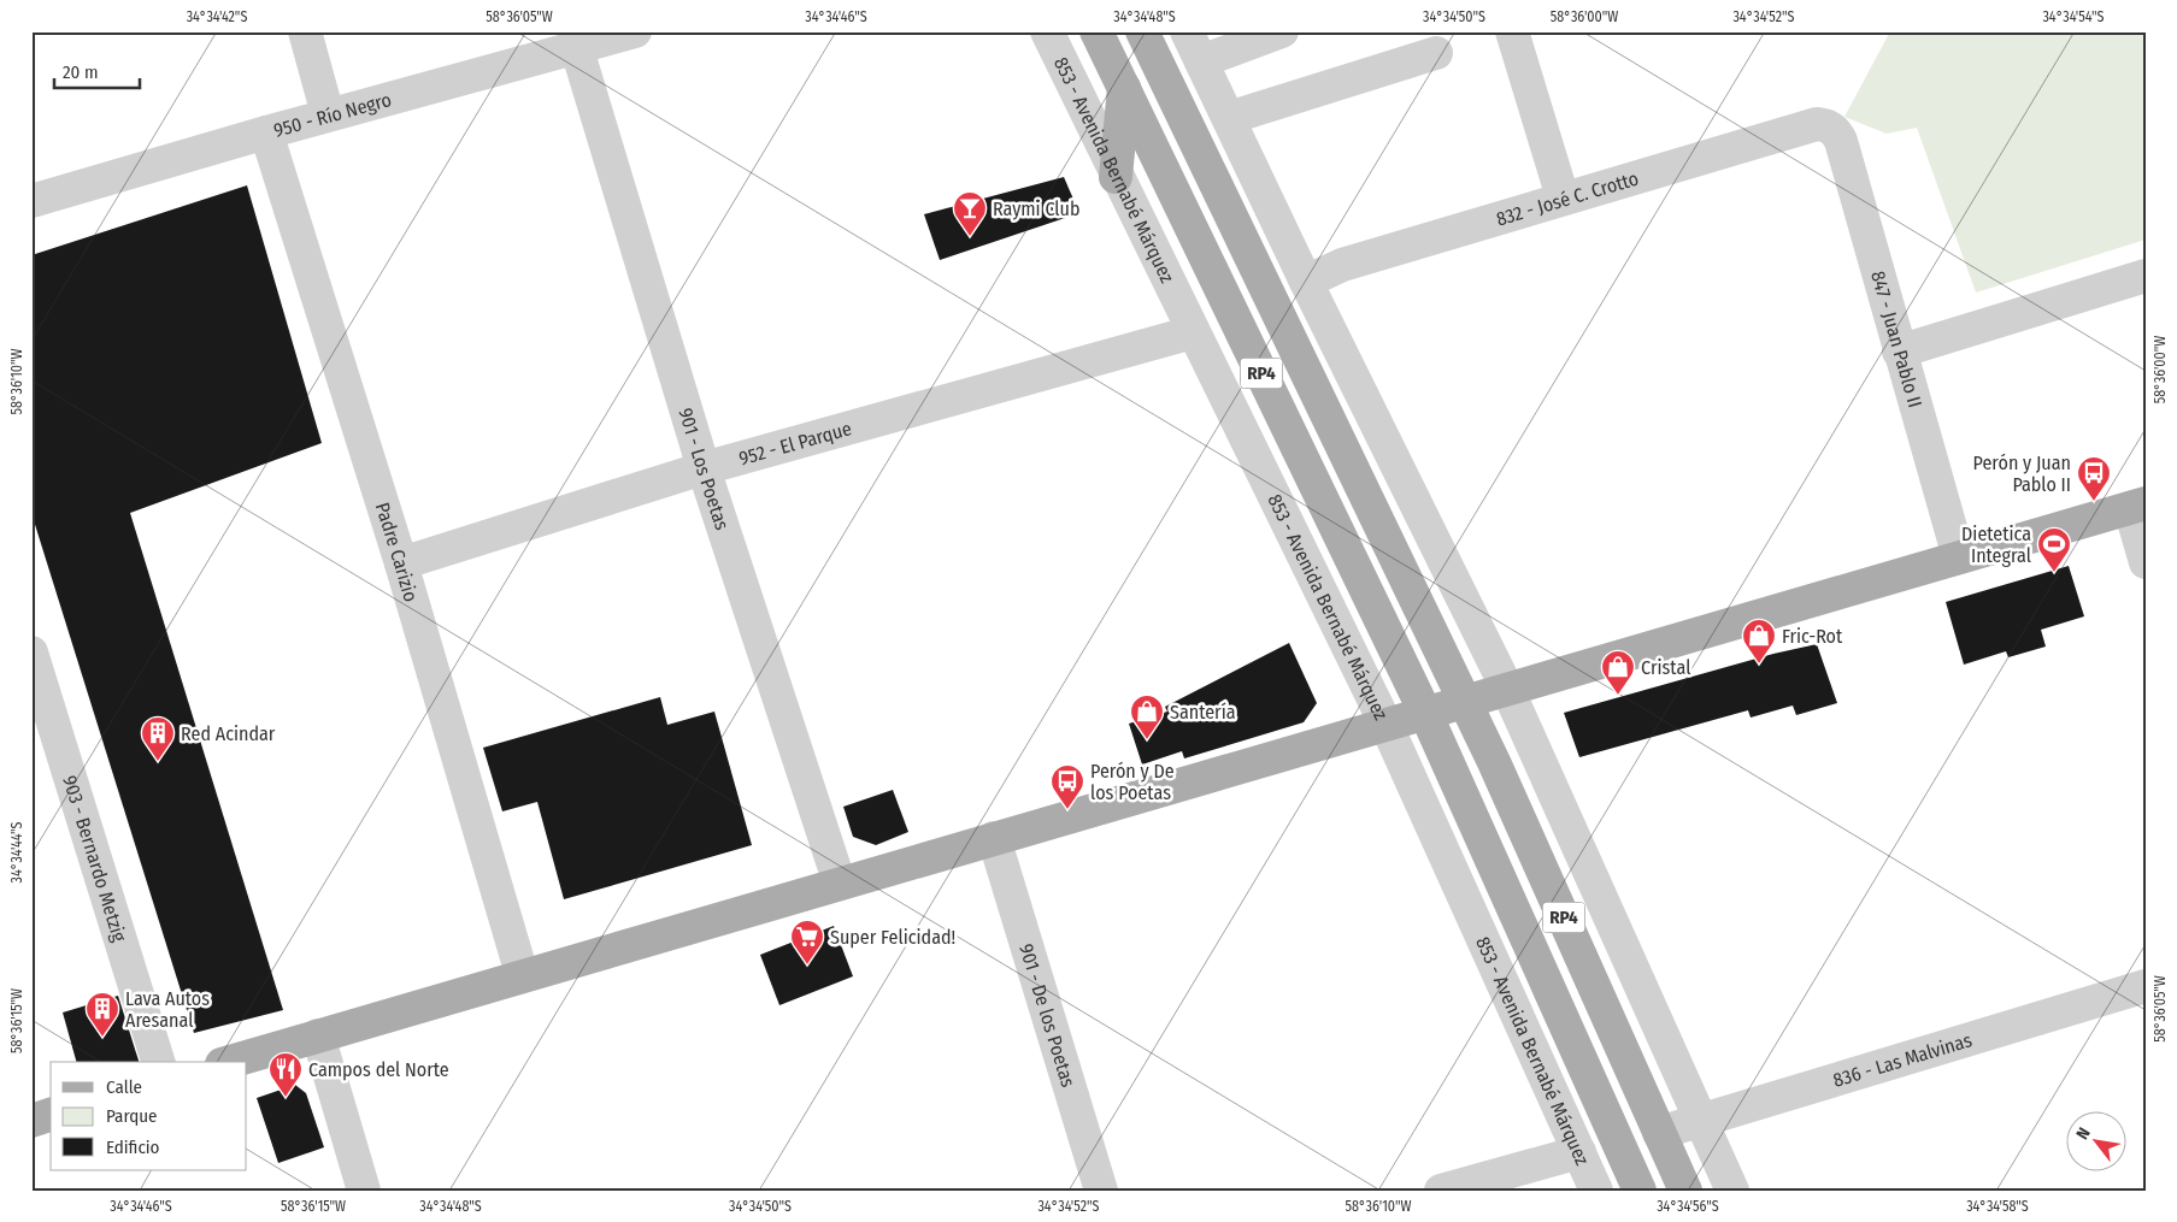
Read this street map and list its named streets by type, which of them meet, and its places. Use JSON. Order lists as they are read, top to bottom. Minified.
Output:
{"streets":{"main road":["853 - Avenida Bernabé Márquez","RP4"],"street":["950 - Río Negro","832 - José C. Crotto","847 - Juan Pablo II","952 - El Parque","901 - Los Poetas","Padre Carizio","903 - Bernardo Metzig","901 - De los Poetas","836 - Las Malvinas"]},"crossings":[["950 - Río Negro","901 - Los Poetas"],["950 - Río Negro","Padre Carizio"],["853 - Avenida Bernabé Márquez","952 - El Parque"],["832 - José C. Crotto","847 - Juan Pablo II"],["RP4","836 - Las Malvinas"],["952 - El Parque","901 - Los Poetas"],["952 - El Parque","Padre Carizio"]],"places":{"bar":["Raymi Club"],"bus stop":["Perón y Juan Pablo II","Perón y De los Poetas"],"sports":["Dietetica Integral"],"shop":["Fric-Rot","Cristal","Santería"],"building":["Red Acindar","Lava Autos Aresanal"],"supermarket":["Super Felicidad!"],"restaurant":["Campos del Norte"]},"legend":["Calle","Parque","Edificio"],"scale_bar":"20 m","north":"top left","coordinates":["34°34'42\"S","58°36'05\"W","34°34'46\"S","34°34'48\"S","34°34'50\"S","58°36'00\"W","34°34'52\"S","34°34'54\"S","58°36'10\"W","34°34'44\"S","58°36'15\"W","34°34'56\"S","34°34'58\"S"]}
